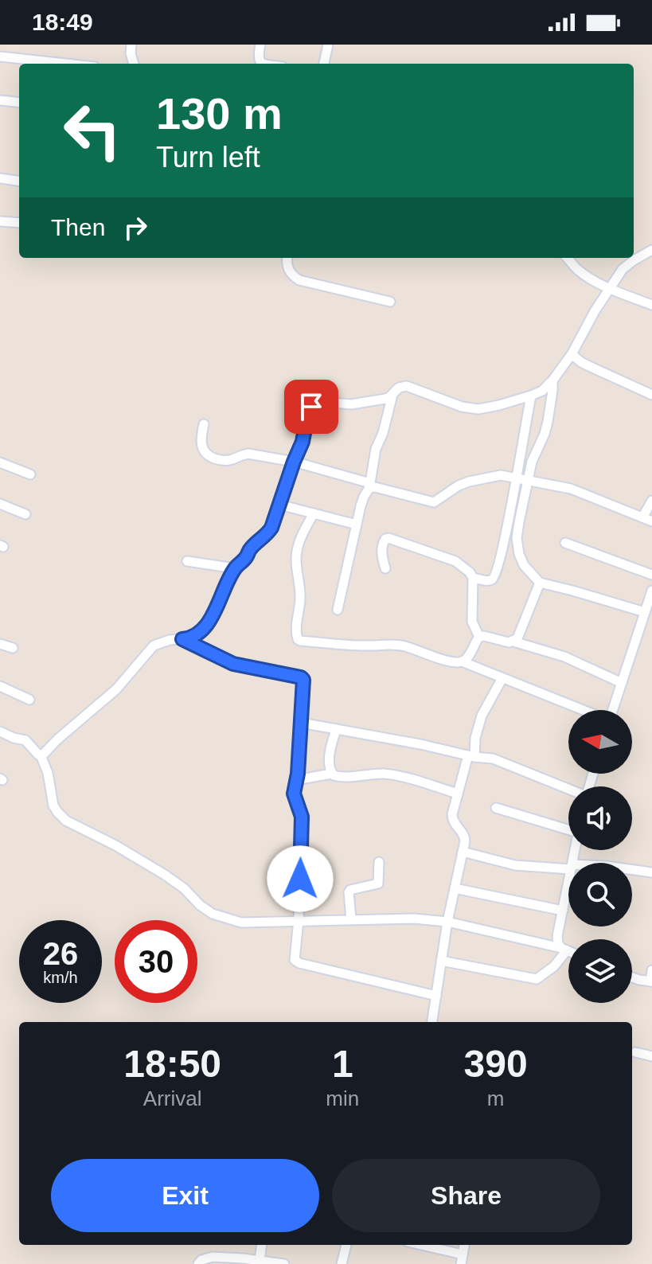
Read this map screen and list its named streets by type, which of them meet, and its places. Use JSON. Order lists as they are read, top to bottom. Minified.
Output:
{"north":"left","page":{"status":"18:49","turn":["130 m","Turn left"],"then":"Then","speed":"26 km/h","limit":"30","eta":["18:50","Arrival","1","min","390","m"],"buttons":["Exit","Share"]}}
